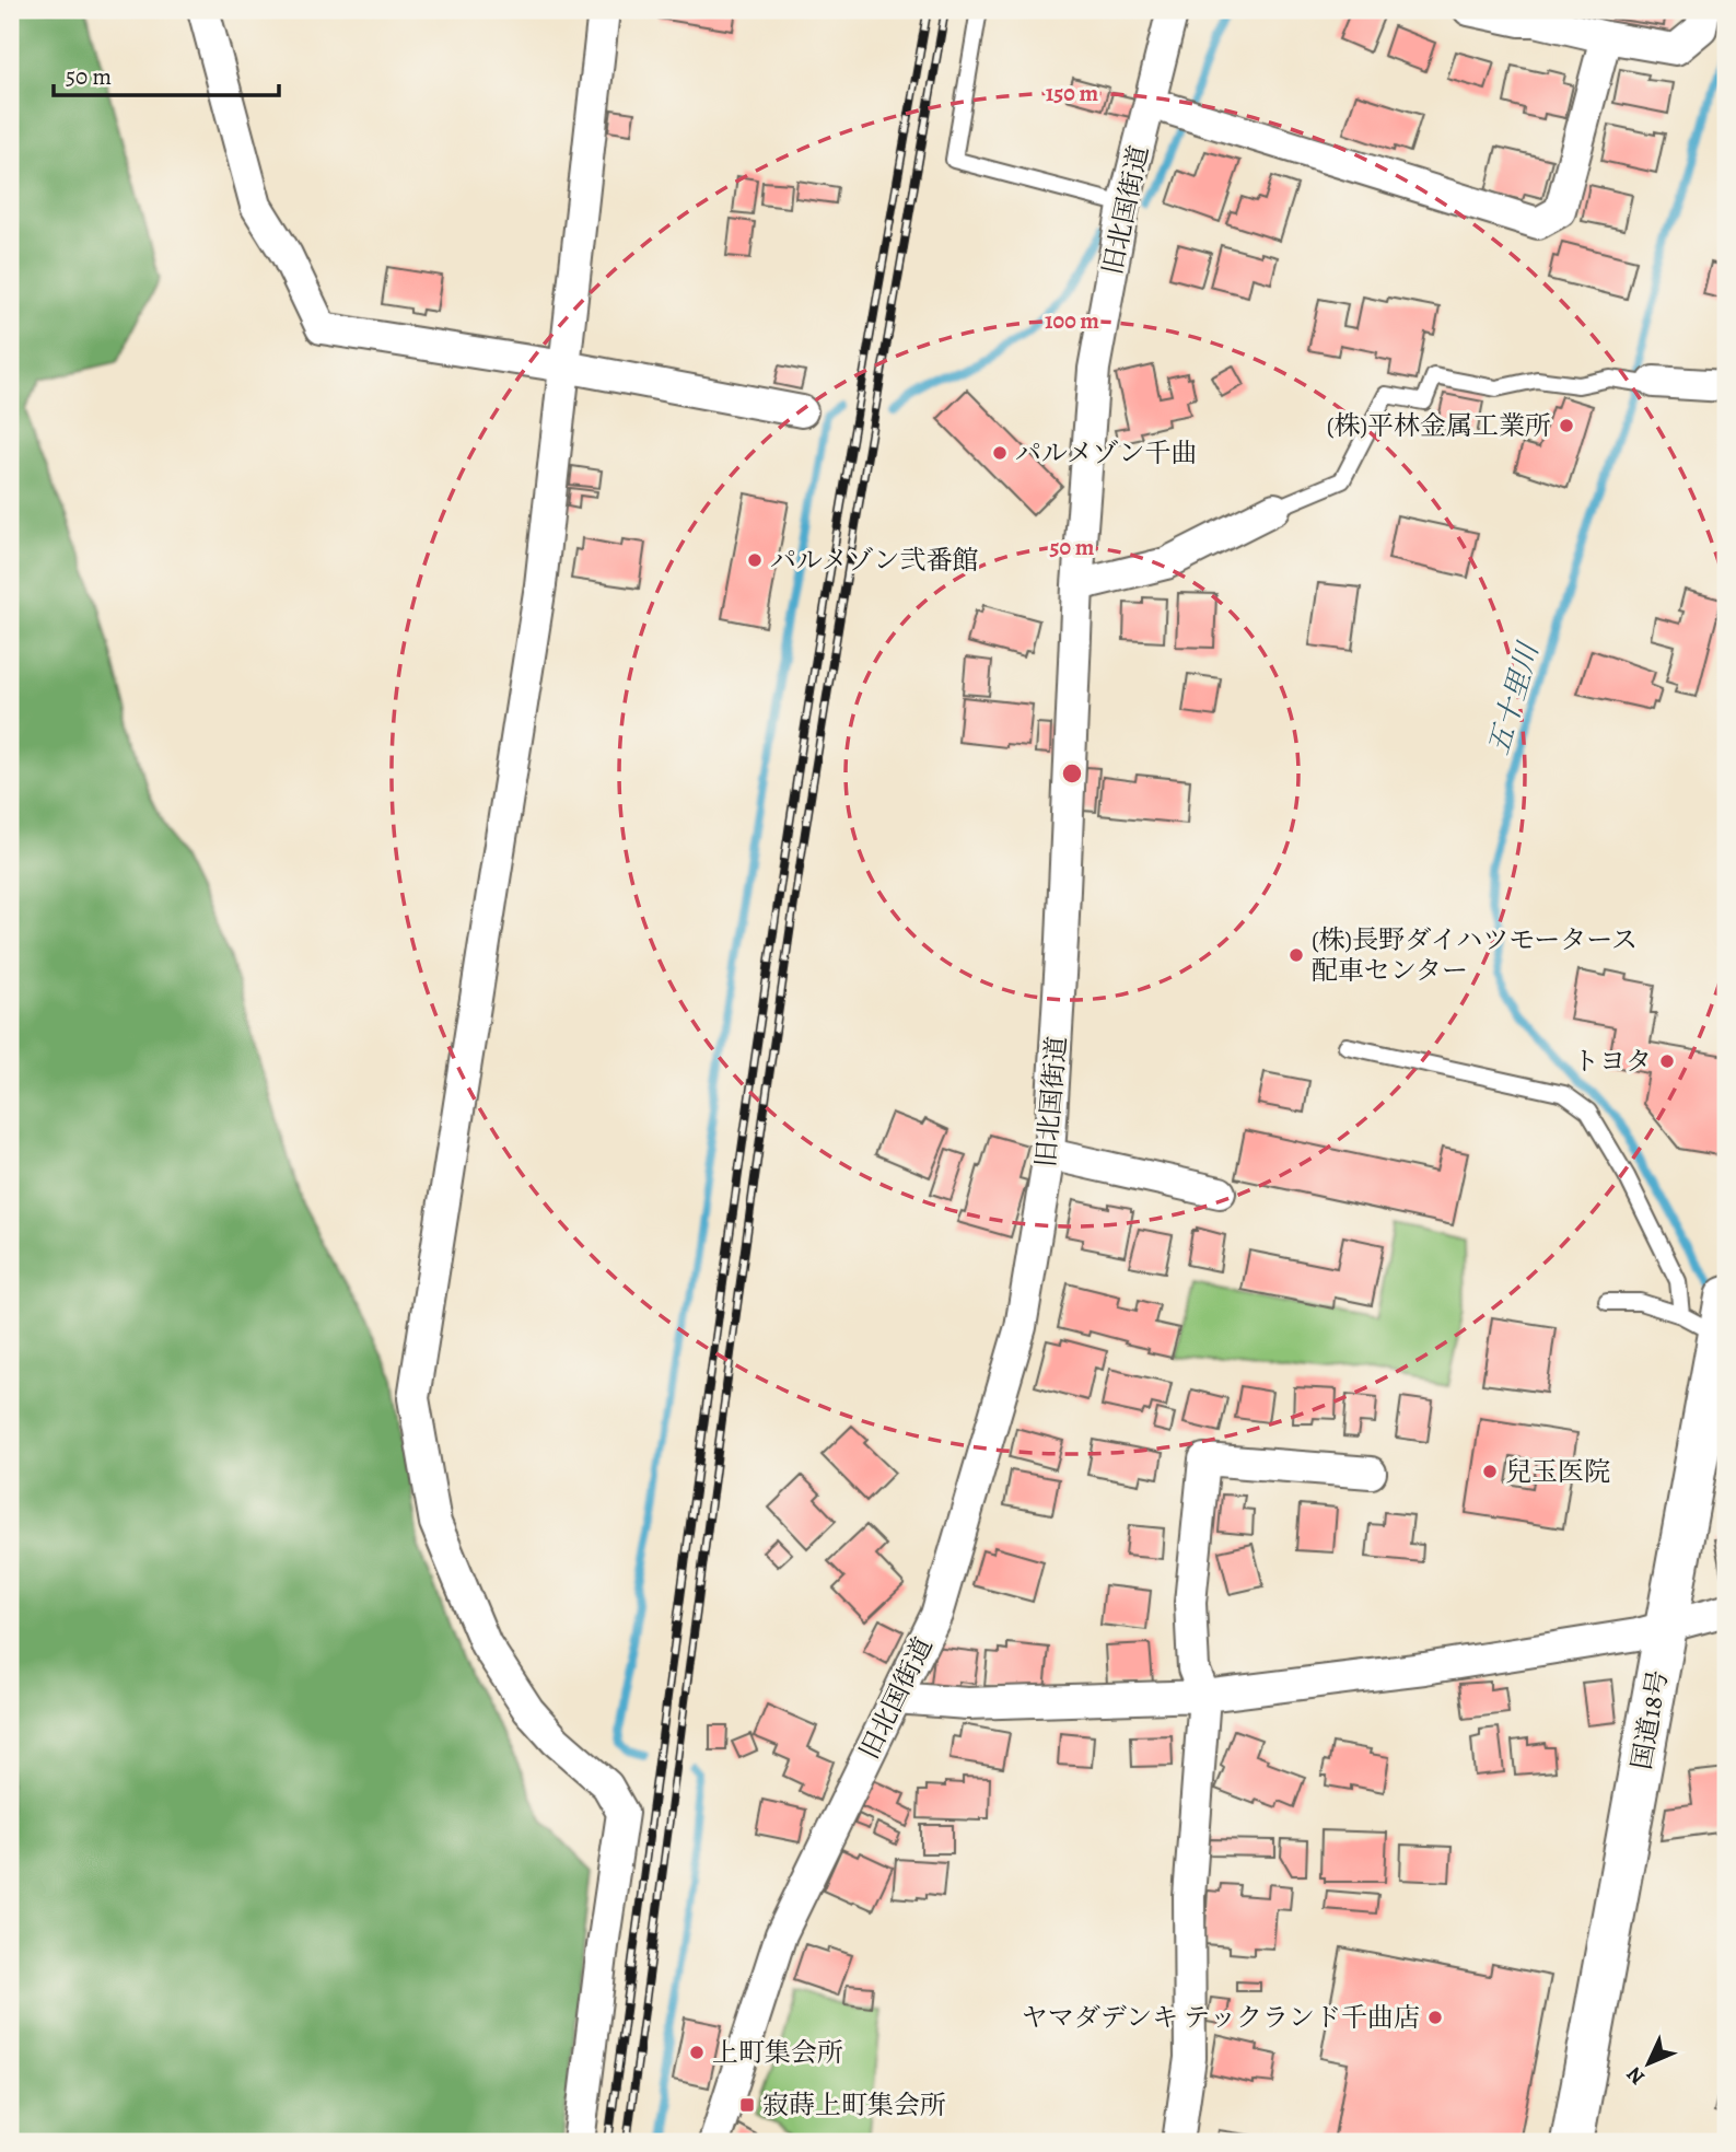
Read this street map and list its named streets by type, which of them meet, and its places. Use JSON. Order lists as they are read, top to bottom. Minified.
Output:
{"streets":{"highway":["国道18号"],"street":["旧北国街道"]},"water":["五十里川"],"places":{"other":["(株)平林金属工業所","パルメゾン千曲","パルメゾン弐番館","(株)長野ダイハツモータース 配車センター","トヨタ","兒玉医院","ヤマダデンキ テックランド千曲店","上町集会所"],"transit":["寂蒔上町集会所"]},"scale_bar":"50 m","north":"bottom left","rings":["150 m","100 m","50 m"]}
